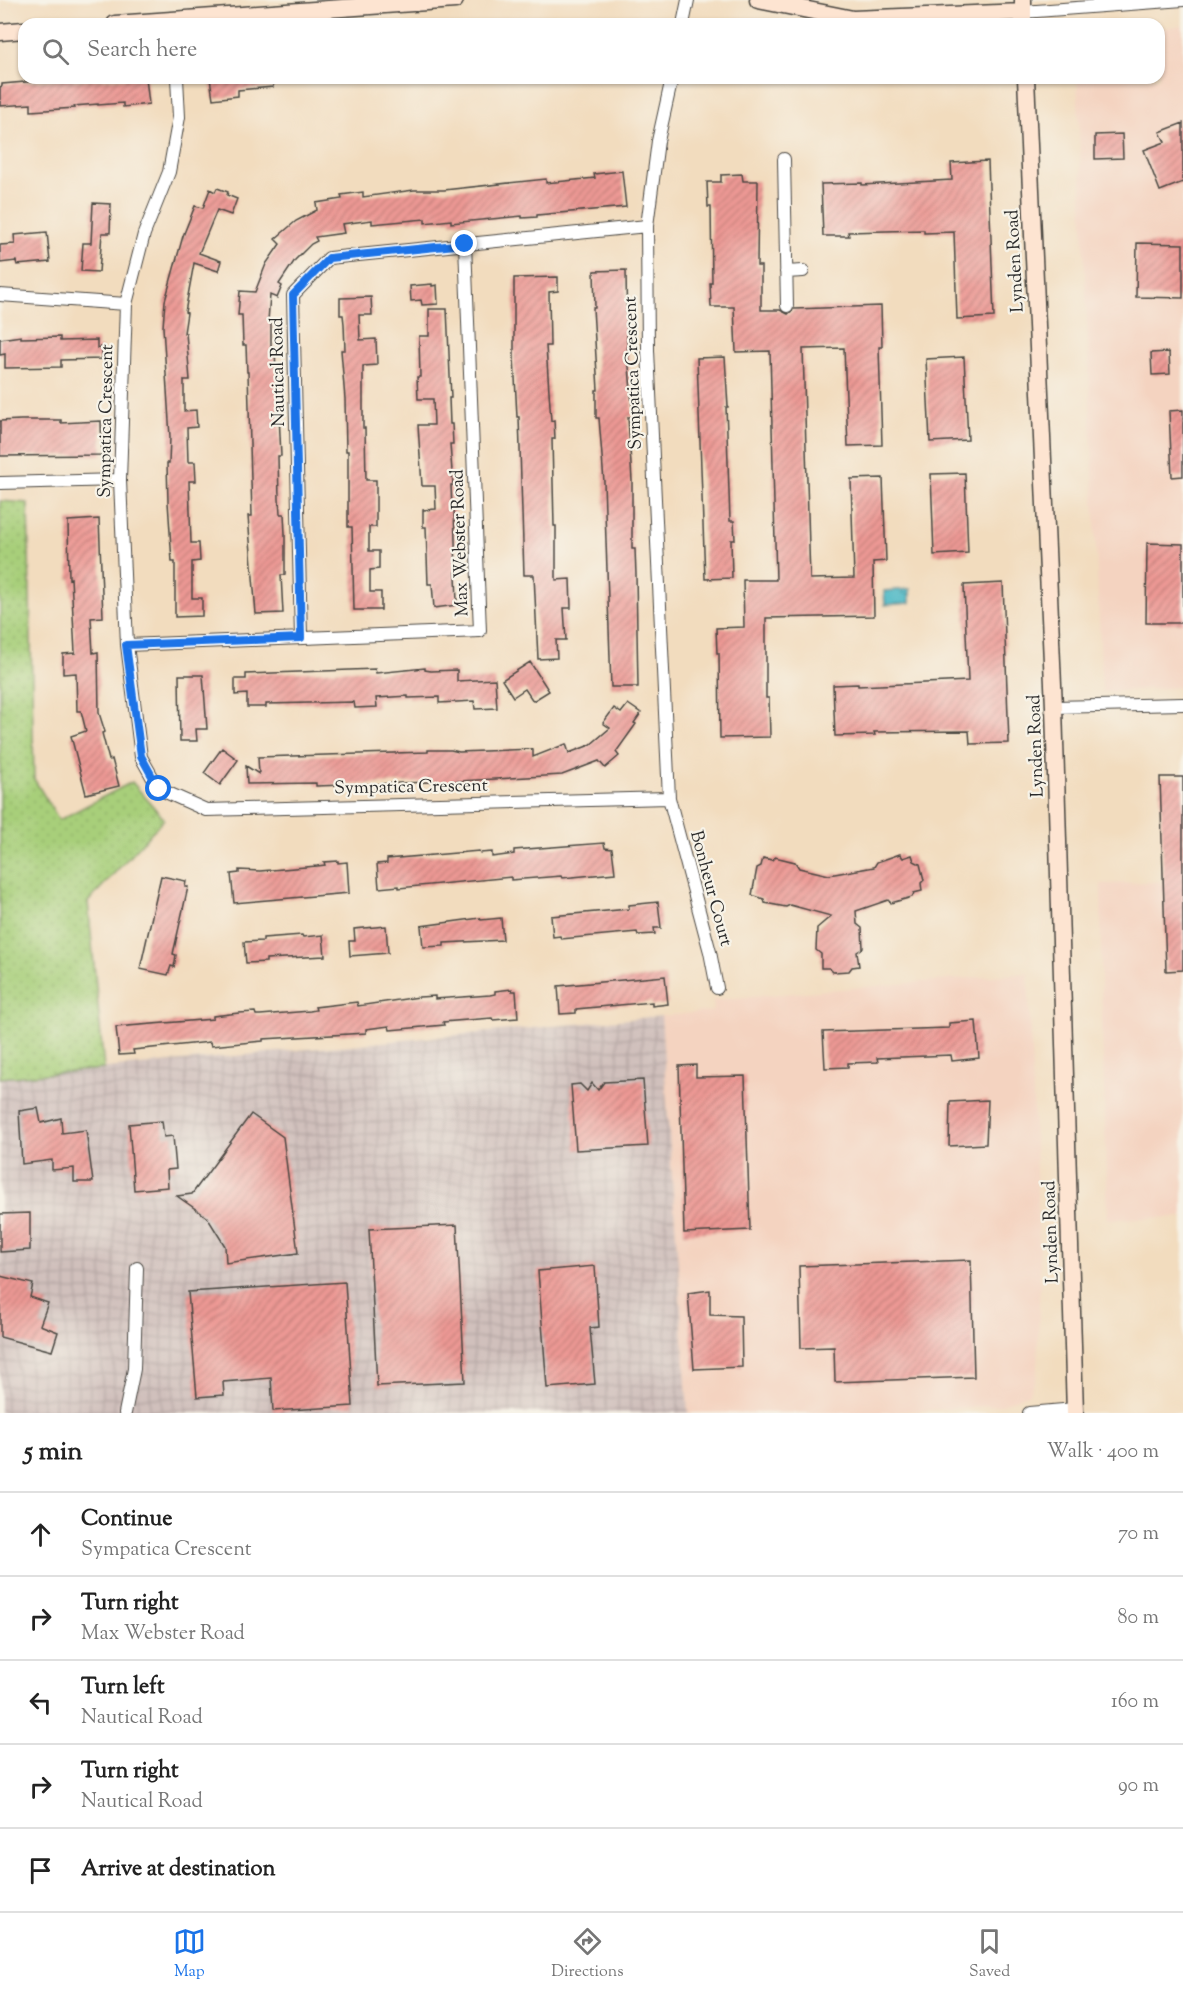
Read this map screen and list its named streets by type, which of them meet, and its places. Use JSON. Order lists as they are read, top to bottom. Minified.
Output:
{"streets":{"main road":["Lynden Road"],"street":["Nautical Road","Sympatica Crescent","Max Webster Road","Bonheur Court"]},"crossings":[["Nautical Road","Sympatica Crescent"],["Nautical Road","Max Webster Road"],["Sympatica Crescent","Max Webster Road"],["Sympatica Crescent","Bonheur Court"]],"page":{"search":"Search here","heading":["5 min","Walk · 400 m"],"list":[["Continue","Sympatica Crescent","70 m"],["Turn right","Max Webster Road","80 m"],["Turn left","Nautical Road","160 m"],["Turn right","Nautical Road","90 m"],"Arrive at destination"],"nav":["Map","Directions","Saved"]}}
